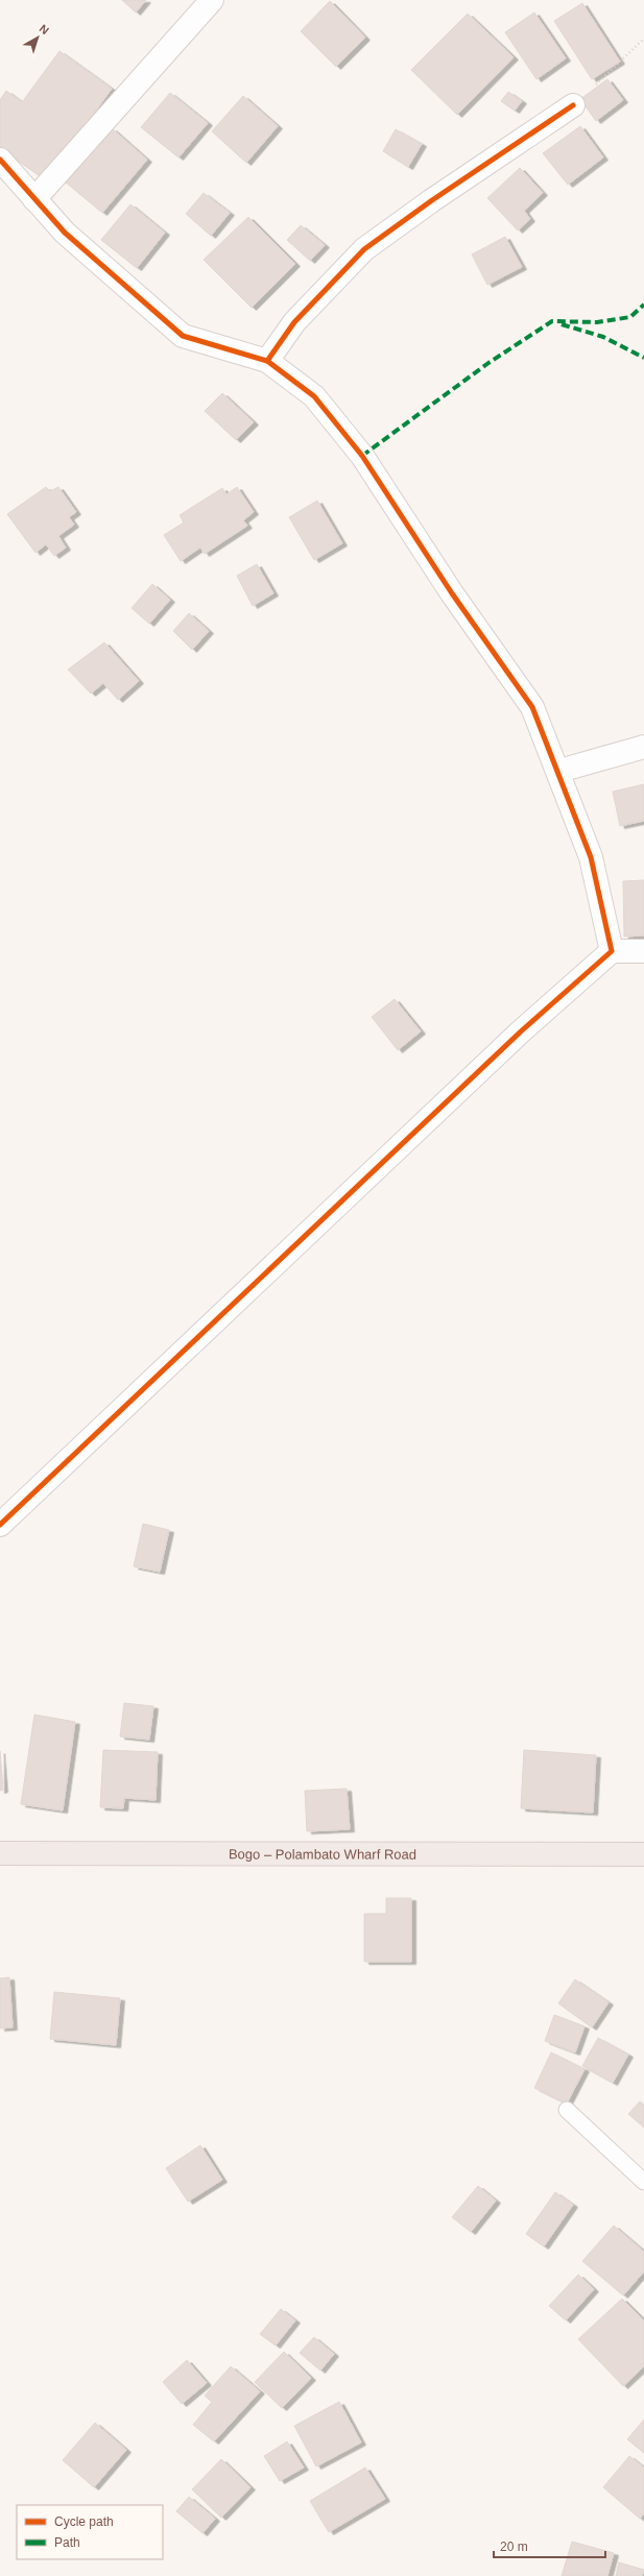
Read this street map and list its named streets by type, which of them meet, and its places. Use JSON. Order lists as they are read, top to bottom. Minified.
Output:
{"streets":{"highway":["Bogo – Polambato Wharf Road"]},"legend":["Cycle path","Path"],"scale_bar":"20 m","north":"top right"}
